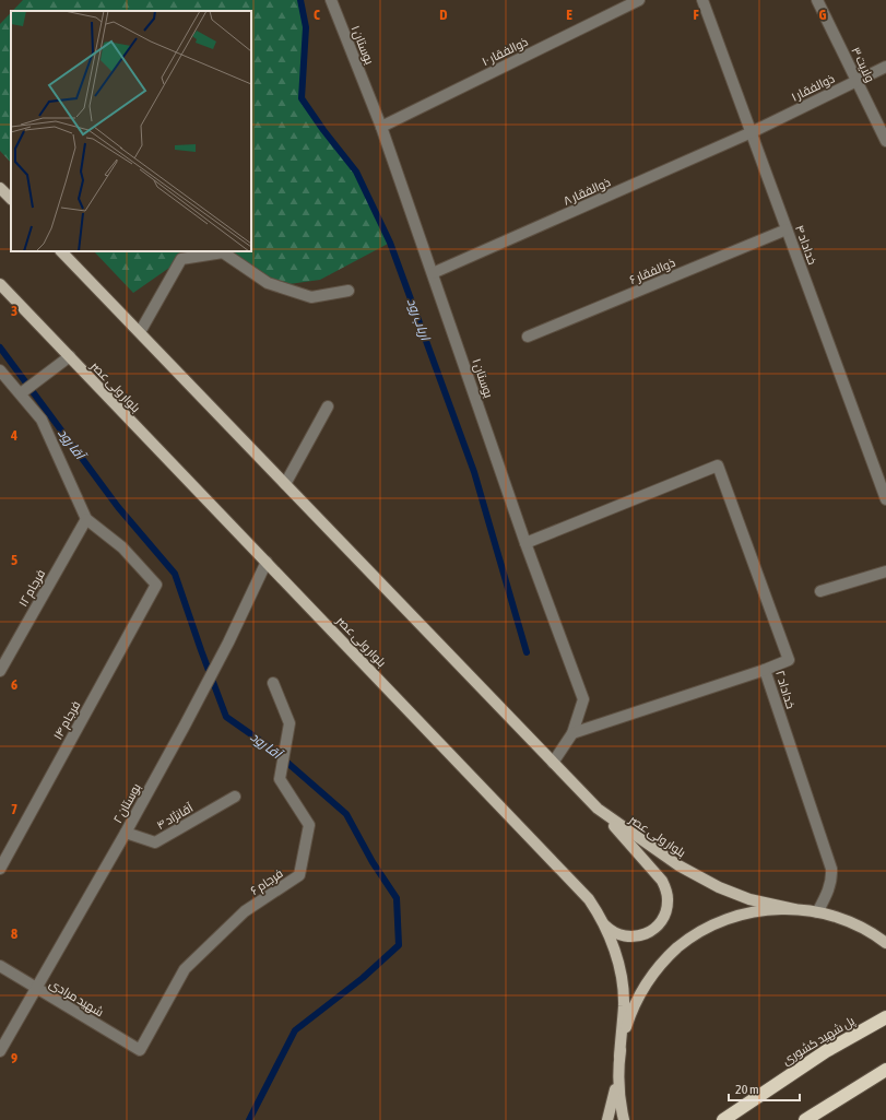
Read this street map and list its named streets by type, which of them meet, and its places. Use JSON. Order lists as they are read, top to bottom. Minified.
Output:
{"streets":{"highway":["پل شهید کشوری"],"main road":["بلوار ولی عصر"],"street":["بوستان ۱","ذوالفقار ۱۰","ولایت ۳","ذوالفقار ۱","ذوالفقار ۸","خداداد ۴","ذوالفقار ۶","فرجام ۱۲","خداداد ۲","فرجام ۱۴","بوستان ۲","آقانژاد ۴","فرجام ۶","شهید مرادی"]},"crossings":[["بوستان ۱","ذوالفقار ۱۰"],["بوستان ۱","ذوالفقار ۸"],["بوستان ۱","بلوار ولی عصر"],["بوستان ۱","خداداد ۲"],["ولایت ۳","ذوالفقار ۱"],["ذوالفقار ۱","ذوالفقار ۸"],["ذوالفقار ۱","خداداد ۴"],["ذوالفقار ۸","خداداد ۴"],["خداداد ۴","ذوالفقار ۶"],["بلوار ولی عصر","بوستان ۲"],["فرجام ۱۲","فرجام ۱۴"],["بوستان ۲","آقانژاد ۴"],["بوستان ۲","شهید مرادی"],["فرجام ۶","شهید مرادی"]],"water":["ارباب رود","آقا رود"],"scale_bar":"20 m","grid":{"columns":["C","D","E","F","G"],"rows":["3","4","5","6","7","8","9"]}}
